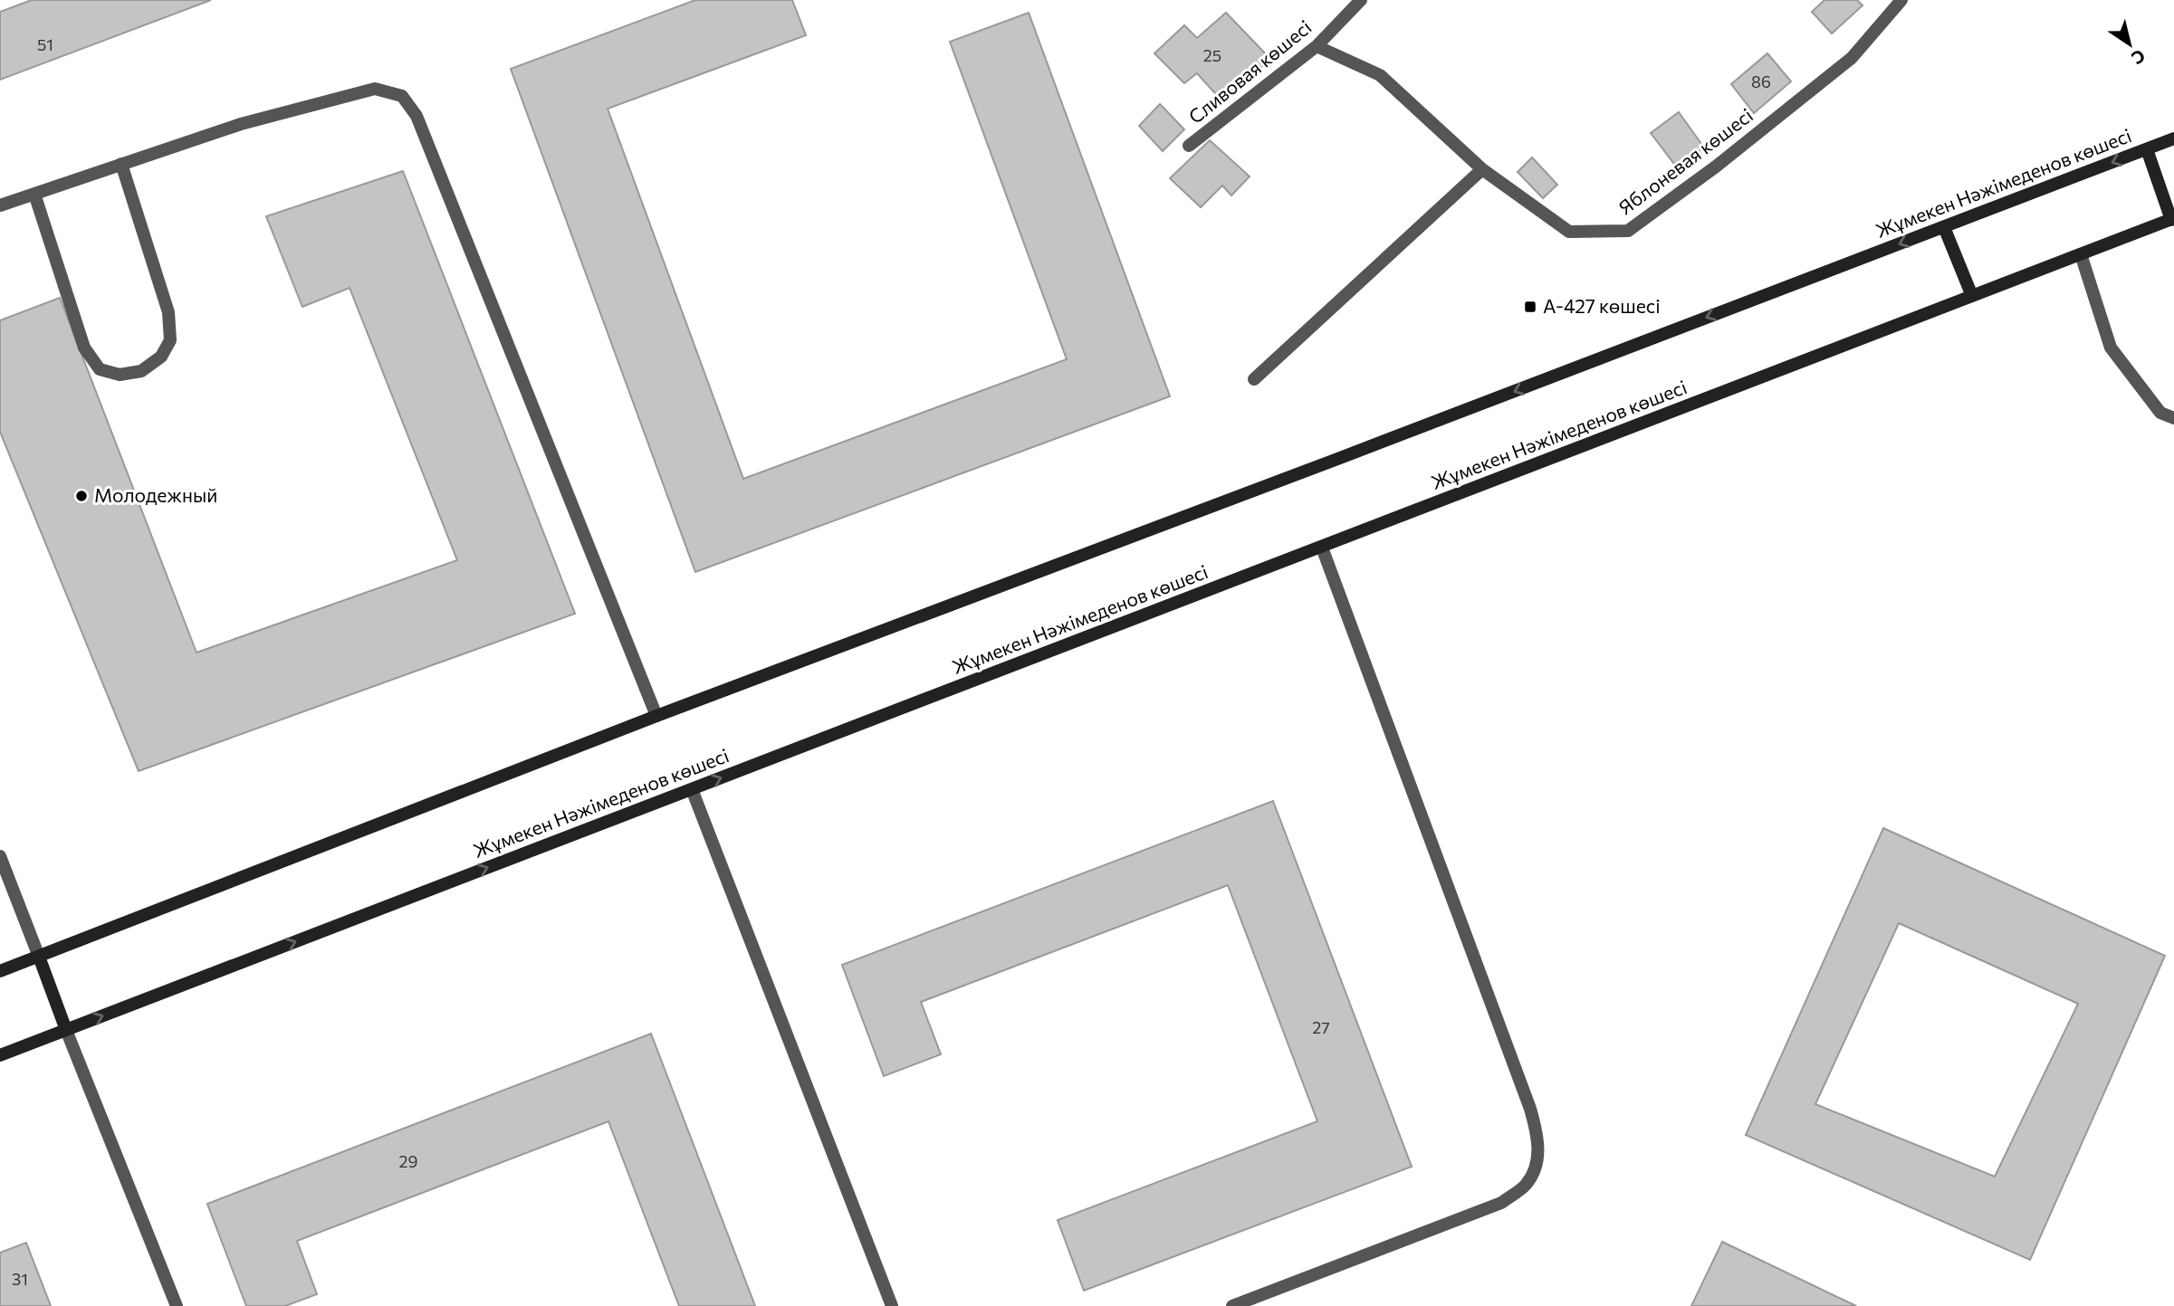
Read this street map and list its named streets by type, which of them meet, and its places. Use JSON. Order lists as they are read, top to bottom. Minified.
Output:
{"streets":{"main road":["Жұмекен Нәжімеденов көшесі"],"street":["Сливовая көшесі","Яблоневая көшесі"]},"crossings":[["Сливовая көшесі","Яблоневая көшесі"]],"places":{"transit":["A-427 көшесі"],"other":["Молодежный"]},"house_numbers":["51","25","86","27","29","31"],"north":"bottom right"}
